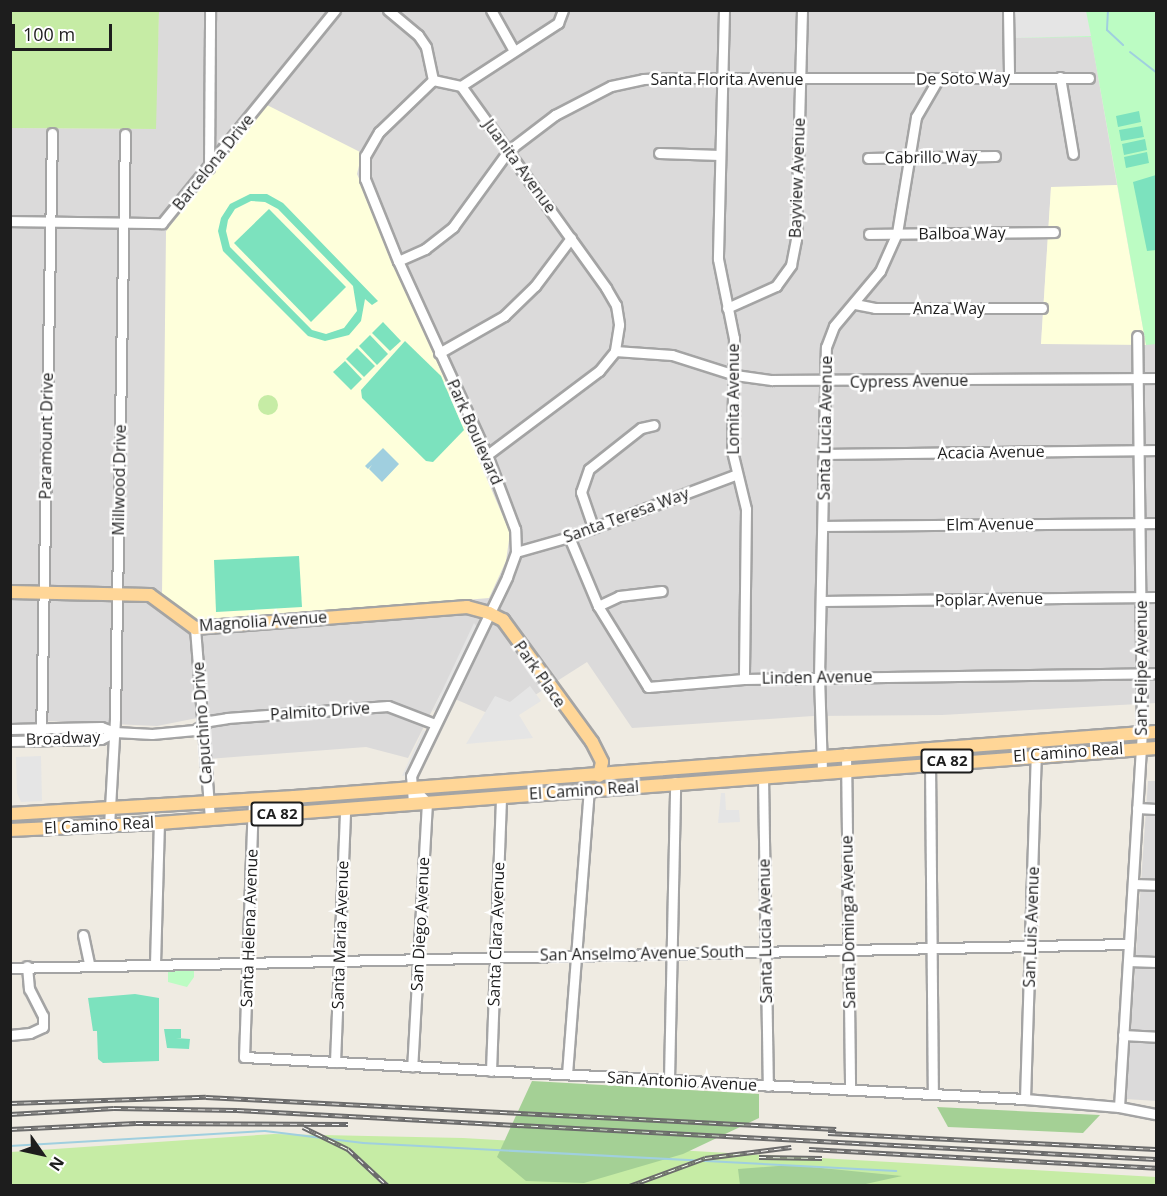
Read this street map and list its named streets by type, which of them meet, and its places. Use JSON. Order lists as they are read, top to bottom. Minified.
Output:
{"streets":{"main road":["Magnolia Avenue","Park Place","El Camino Real","CA 82"],"street":["De Soto Way","Santa Florita Avenue","Cabrillo Way","Barcelona Drive","Juanita Avenue","Bayview Avenue","Balboa Way","Anza Way","Cypress Avenue","Lomita Avenue","Santa Lucia Avenue","Park Boulevard","Paramount Drive","Acacia Avenue","Millwood Drive","Santa Teresa Way","Elm Avenue","Poplar Avenue","San Felipe Avenue","Linden Avenue","Palmito Drive","Capuchino Drive","Broadway","Santa Dominga Avenue","San Diego Avenue","San Luis Avenue","Santa Helena Avenue","Santa Clara Avenue","Santa Maria Avenue","San Anselmo Avenue South","San Antonio Avenue"]},"crossings":[["De Soto Way","Santa Florita Avenue"],["De Soto Way","Santa Lucia Avenue"],["Santa Florita Avenue","Juanita Avenue"],["Santa Florita Avenue","Bayview Avenue"],["Santa Florita Avenue","Lomita Avenue"],["Santa Florita Avenue","Park Boulevard"],["Cabrillo Way","Santa Lucia Avenue"],["Barcelona Drive","Paramount Drive"],["Barcelona Drive","Millwood Drive"],["Juanita Avenue","Cypress Avenue"],["Bayview Avenue","Lomita Avenue"],["Balboa Way","Santa Lucia Avenue"],["Anza Way","Santa Lucia Avenue"],["Cypress Avenue","Lomita Avenue"],["Cypress Avenue","Santa Lucia Avenue"],["Cypress Avenue","San Felipe Avenue"],["Lomita Avenue","Santa Teresa Way"],["Lomita Avenue","Linden Avenue"],["Santa Lucia Avenue","Acacia Avenue"],["Santa Lucia Avenue","Elm Avenue"],["Santa Lucia Avenue","Poplar Avenue"],["Santa Lucia Avenue","Linden Avenue"],["Santa Lucia Avenue","El Camino Real"],["Santa Lucia Avenue","San Anselmo Avenue South"],["Santa Lucia Avenue","San Antonio Avenue"],["Park Boulevard","Santa Teresa Way"],["Paramount Drive","Magnolia Avenue"],["Paramount Drive","Broadway"],["Acacia Avenue","San Felipe Avenue"],["Millwood Drive","Magnolia Avenue"],["Millwood Drive","Broadway"],["Millwood Drive","El Camino Real"],["Santa Teresa Way","Linden Avenue"],["Elm Avenue","San Felipe Avenue"],["Poplar Avenue","San Felipe Avenue"],["Magnolia Avenue","Park Place"],["Magnolia Avenue","Capuchino Drive"],["San Felipe Avenue","Linden Avenue"],["San Felipe Avenue","El Camino Real"],["San Felipe Avenue","San Anselmo Avenue South"],["San Felipe Avenue","San Antonio Avenue"],["Park Place","El Camino Real"],["Palmito Drive","Capuchino Drive"],["Palmito Drive","Broadway"],["Capuchino Drive","Broadway"],["Capuchino Drive","El Camino Real"],["El Camino Real","Santa Dominga Avenue"],["El Camino Real","San Diego Avenue"],["El Camino Real","San Luis Avenue"],["El Camino Real","Santa Helena Avenue"],["El Camino Real","Santa Clara Avenue"],["El Camino Real","Santa Maria Avenue"],["Santa Dominga Avenue","San Anselmo Avenue South"],["Santa Dominga Avenue","San Antonio Avenue"],["San Diego Avenue","San Anselmo Avenue South"],["San Diego Avenue","San Antonio Avenue"],["San Luis Avenue","San Anselmo Avenue South"],["San Luis Avenue","San Antonio Avenue"],["Santa Helena Avenue","San Anselmo Avenue South"],["Santa Helena Avenue","San Antonio Avenue"],["Santa Clara Avenue","San Anselmo Avenue South"],["Santa Clara Avenue","San Antonio Avenue"],["Santa Maria Avenue","San Anselmo Avenue South"],["Santa Maria Avenue","San Antonio Avenue"]],"scale_bar":"100 m","north":"bottom right"}
